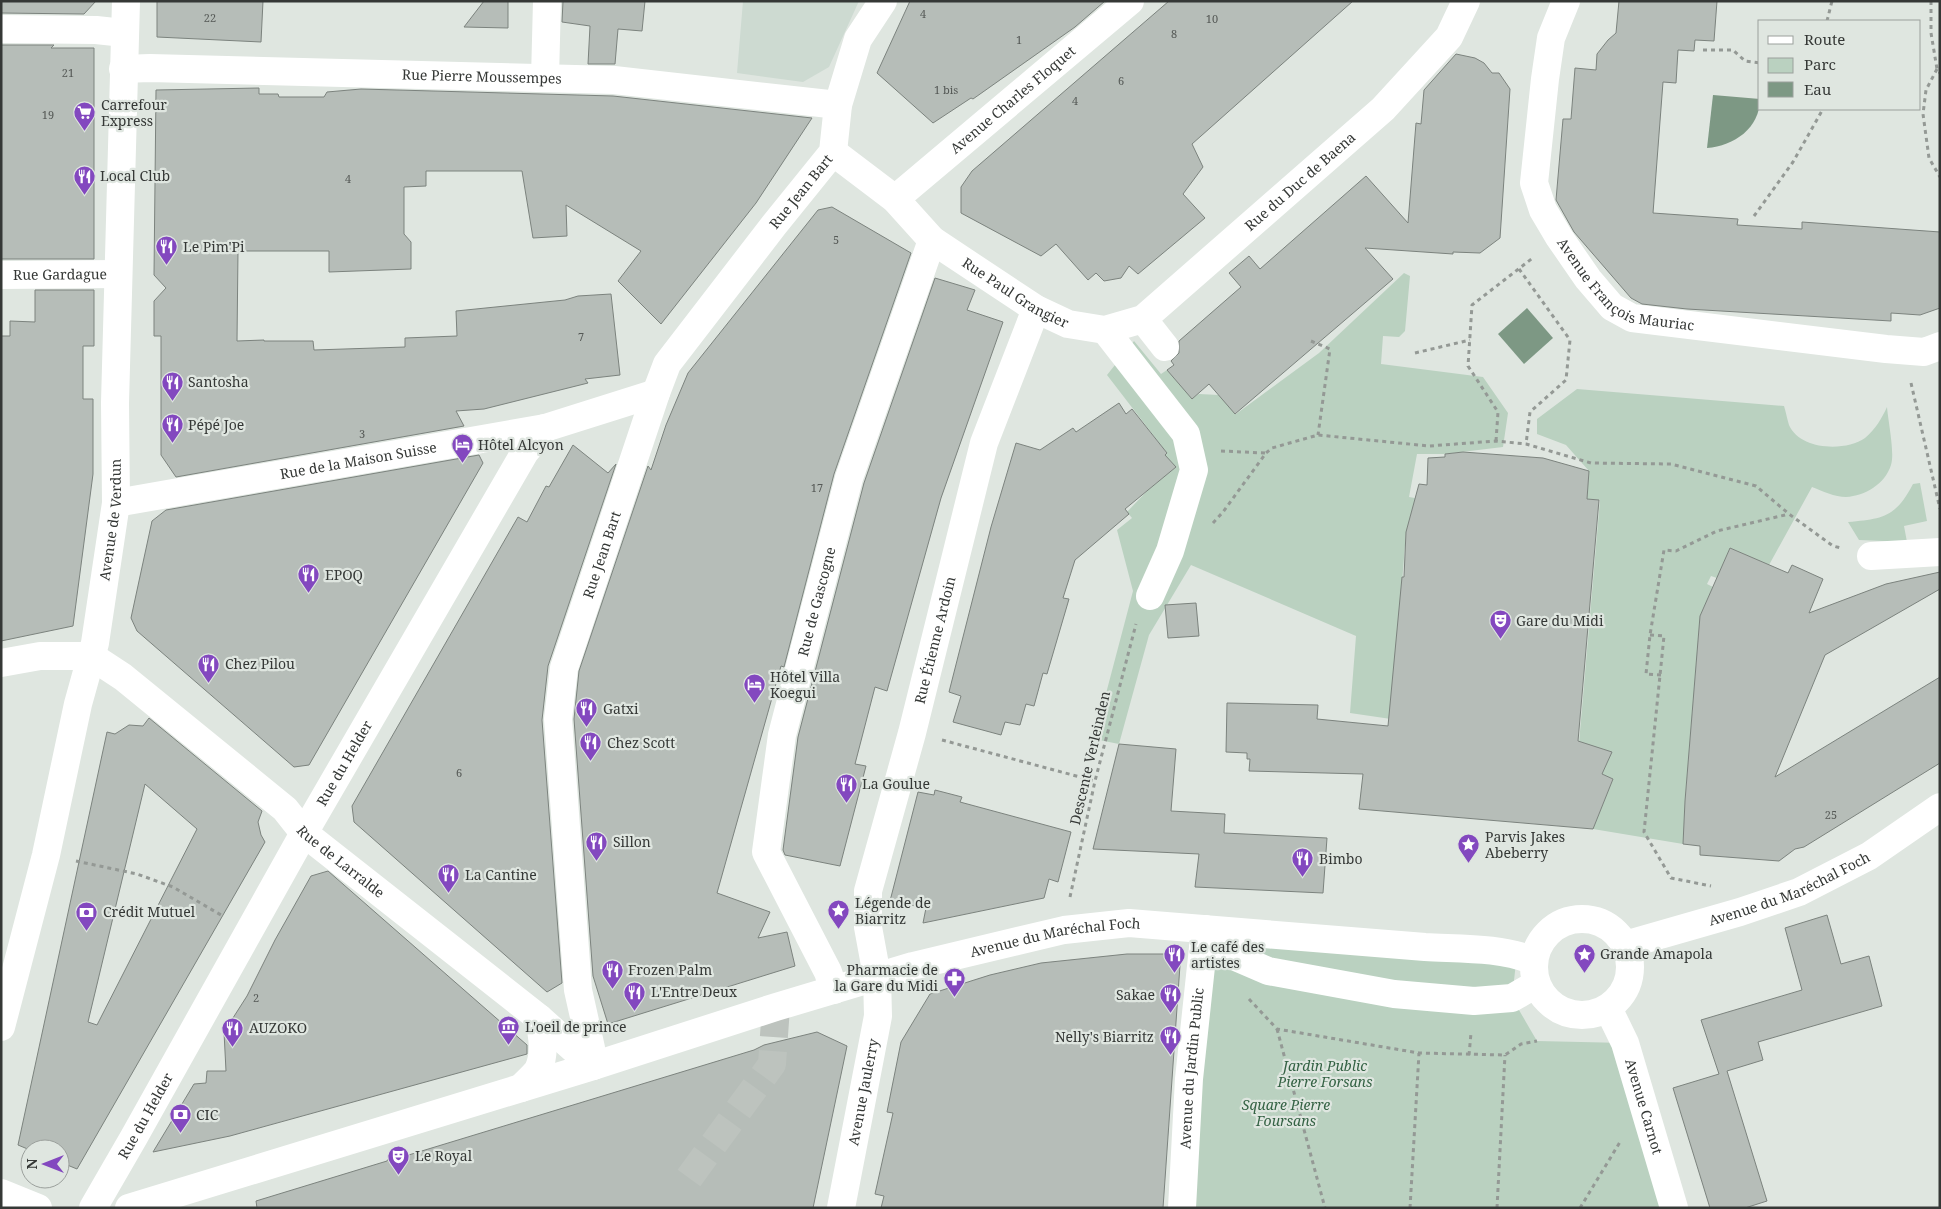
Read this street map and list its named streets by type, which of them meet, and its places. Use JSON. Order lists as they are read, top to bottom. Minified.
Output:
{"streets":{"street":["Rue Pierre Moussempes","Avenue Charles Floquet","Rue du Duc de Baena","Rue Jean Bart","Rue Gardague","Avenue François Mauriac","Rue Paul Grangier","Rue de la Maison Suisse","Avenue de Verdun","Rue de Gascogne","Rue Étienne Ardoin","Rue du Helder","Rue de Larralde","Avenue du Maréchal Foch","Avenue du Jardin Public","Avenue Jaulerry","Avenue Carnot"],"path":["Descente Verleinden"]},"crossings":[["Rue Pierre Moussempes","Rue Jean Bart"],["Rue Pierre Moussempes","Avenue de Verdun"],["Avenue Charles Floquet","Rue Paul Grangier"],["Rue du Duc de Baena","Rue Paul Grangier"],["Rue Jean Bart","Rue Paul Grangier"],["Rue Jean Bart","Rue de la Maison Suisse"],["Rue Jean Bart","Rue de Larralde"],["Rue Jean Bart","Avenue du Maréchal Foch"],["Rue Gardague","Avenue de Verdun"],["Rue Paul Grangier","Rue de Gascogne"],["Rue Paul Grangier","Rue Étienne Ardoin"],["Rue de la Maison Suisse","Avenue de Verdun"],["Rue de la Maison Suisse","Rue du Helder"],["Avenue de Verdun","Rue de Larralde"],["Rue de Gascogne","Avenue du Maréchal Foch"],["Rue Étienne Ardoin","Avenue du Maréchal Foch"],["Rue Étienne Ardoin","Avenue Jaulerry"],["Descente Verleinden","Avenue du Maréchal Foch"],["Rue du Helder","Rue de Larralde"],["Rue de Larralde","Avenue du Maréchal Foch"],["Avenue du Maréchal Foch","Avenue du Jardin Public"],["Avenue du Maréchal Foch","Avenue Jaulerry"],["Avenue du Maréchal Foch","Avenue Carnot"]],"parks":["Jardin Public Pierre Forsans","Square Pierre Foursans"],"places":{"supermarket":["Carrefour Express"],"restaurant":["Local Club","Le Pim'Pi","Santosha","Pépé Joe","EPOQ","Chez Pilou","Gatxi","Chez Scott","La Goulue","Sillon","Bimbo","La Cantine","Le café des artistes","Frozen Palm","L'Entre Deux","Sakae","AUZOKO","Nelly's Biarritz"],"hotel":["Hôtel Alcyon","Hôtel Villa Koegui"],"theatre":["Gare du Midi","Le Royal"],"place":["Parvis Jakes Abeberry","Légende de Biarritz","Grande Amapola"],"bank":["Crédit Mutuel","CIC"],"pharmacy":["Pharmacie de la Gare du Midi"],"museum":["L'oeil de prince"]},"house_numbers":["4","22","10","8","1","21","6","1 bis","4","19","4","5","7","3","17","6","25","2"],"legend":["Route","Parc","Eau"],"north":"left"}
